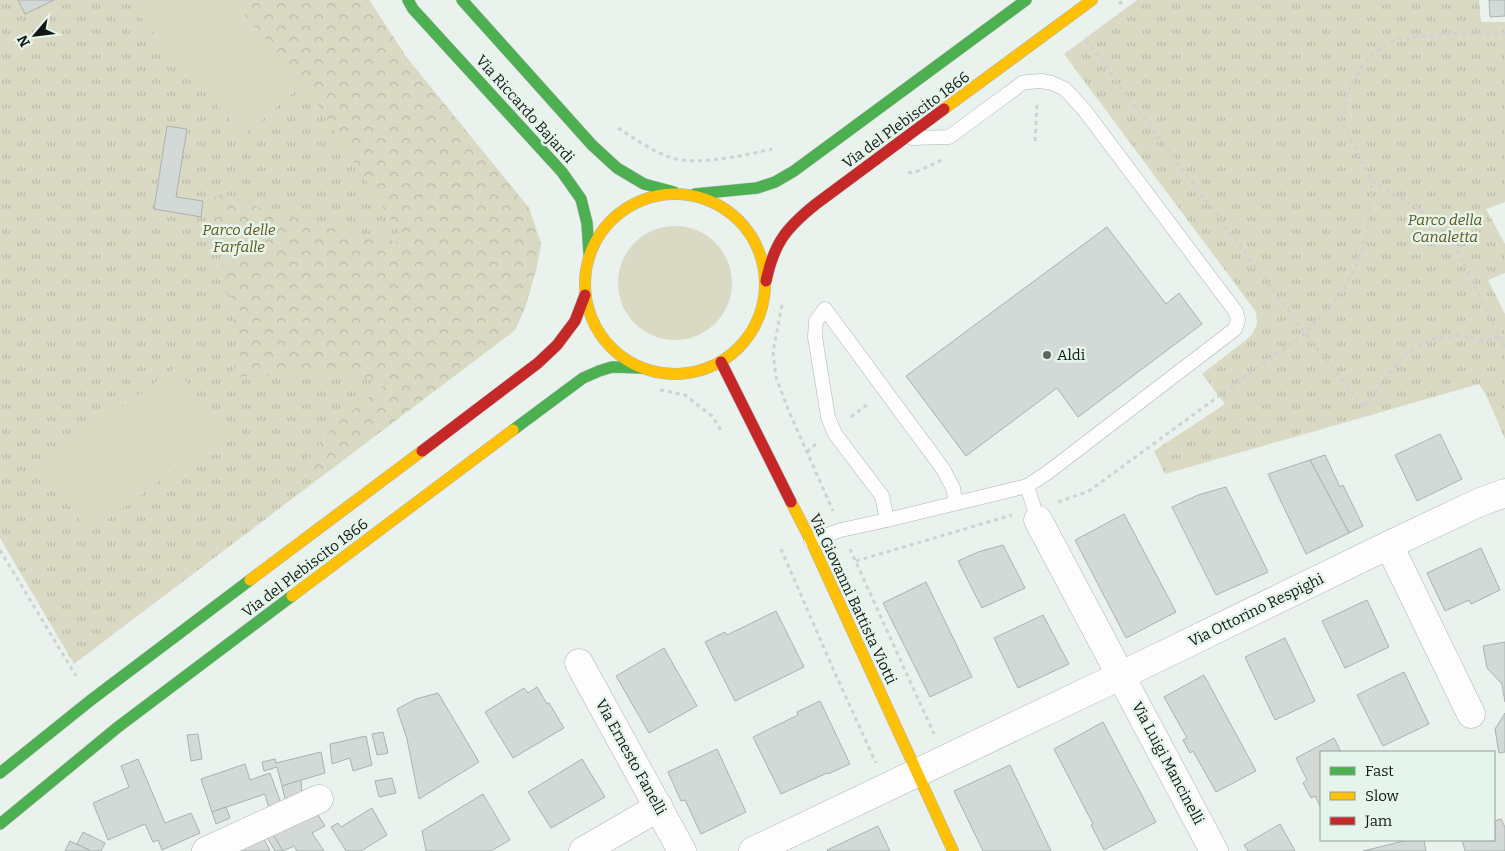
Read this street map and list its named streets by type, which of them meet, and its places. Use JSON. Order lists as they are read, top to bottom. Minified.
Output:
{"streets":{"main road":["Via Riccardo Bajardi","Via del Plebiscito 1866","Via Giovanni Battista Viotti"],"street":["Via Ottorino Respighi","Via Ernesto Fanelli","Via Luigi Mancinelli"]},"crossings":[["Via del Plebiscito 1866","Via Giovanni Battista Viotti"],["Via Giovanni Battista Viotti","Via Ottorino Respighi"],["Via Ottorino Respighi","Via Luigi Mancinelli"]],"parks":["Parco della Canaletta","Parco delle Farfalle"],"places":["Aldi"],"legend":["Fast","Slow","Jam"],"north":"bottom left"}
